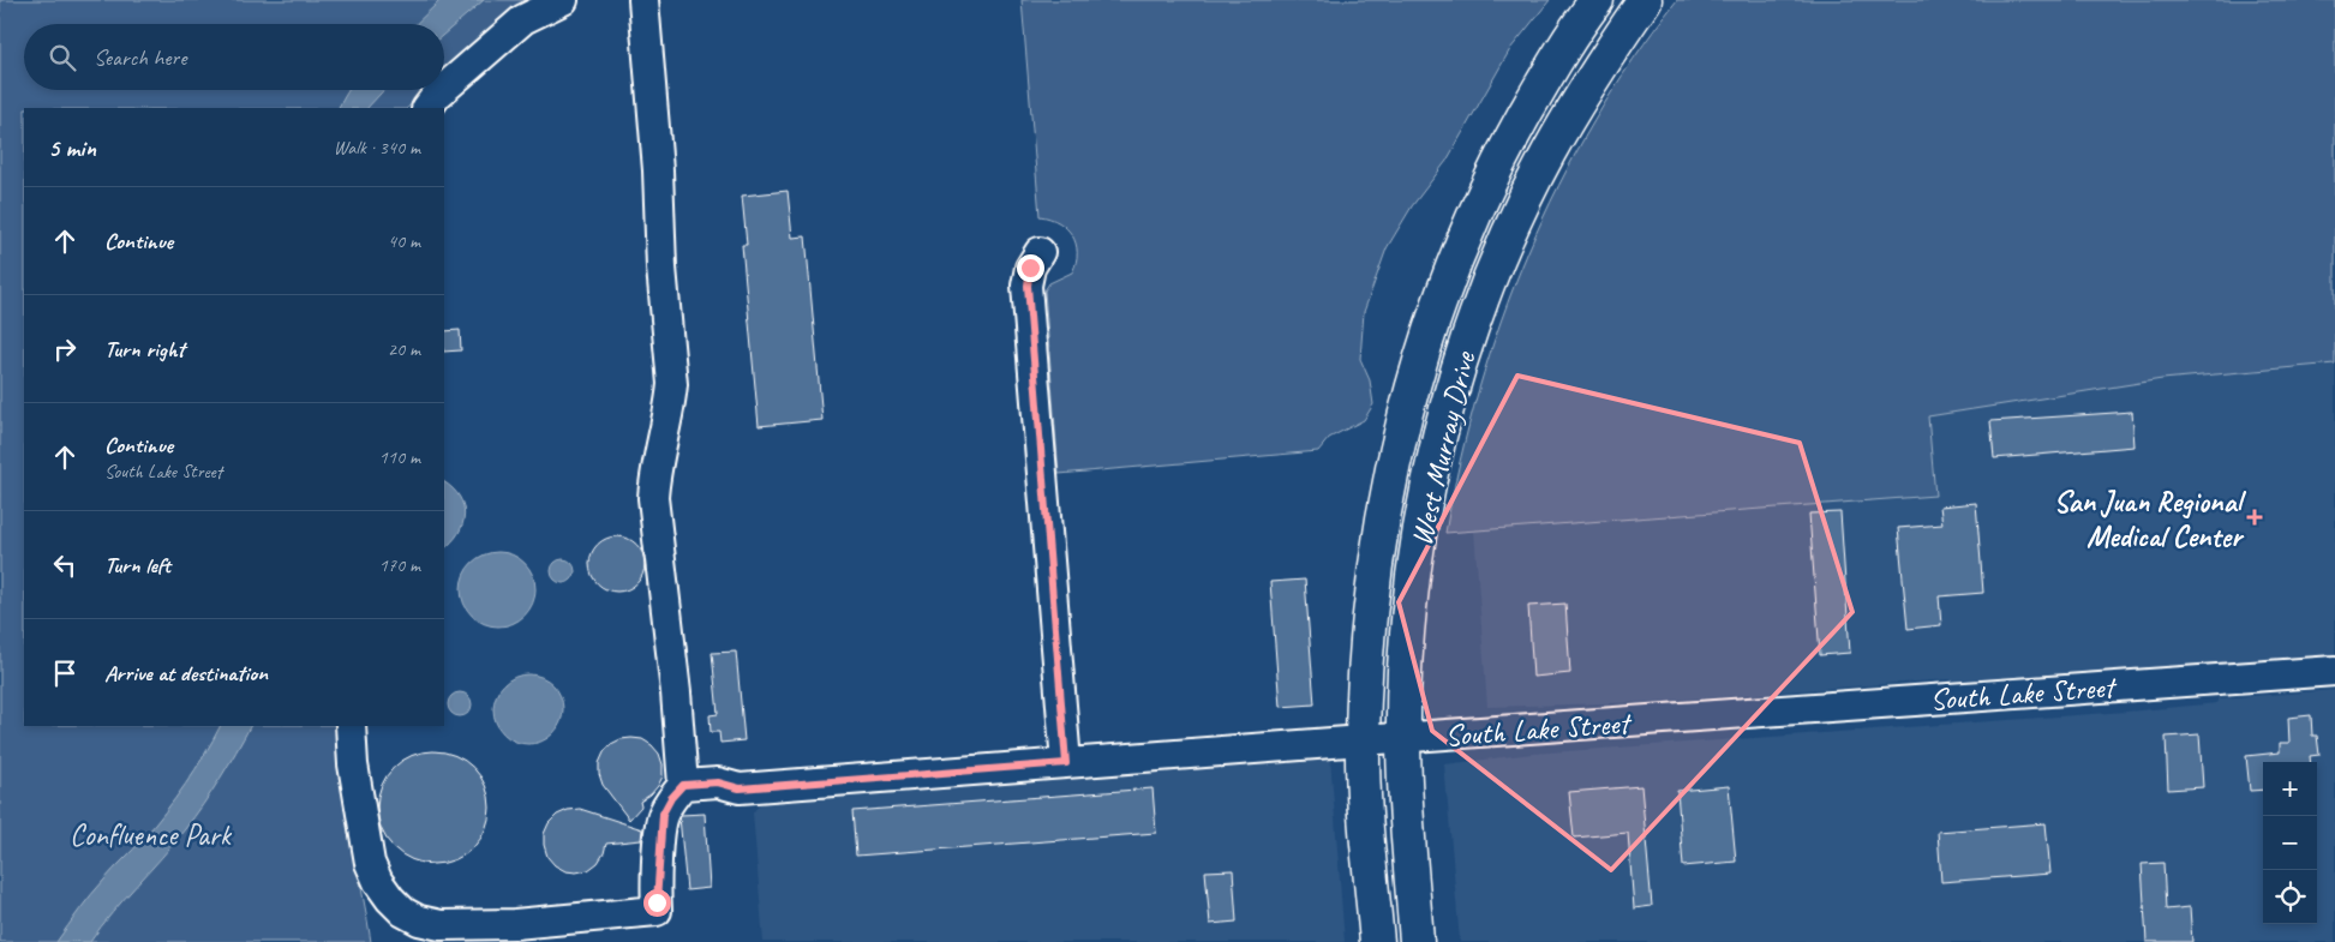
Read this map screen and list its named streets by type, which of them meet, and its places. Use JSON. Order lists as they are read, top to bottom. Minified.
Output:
{"streets":{"highway":["West Murray Drive"],"street":["South Lake Street"]},"crossings":[["West Murray Drive","South Lake Street"]],"parks":["Confluence Park"],"places":{"health":["San Juan Regional Medical Center"]},"page":{"search":"Search here","heading":["5 min","Walk · 340 m"],"list":[["Continue","40 m"],["Turn right","20 m"],["Continue","South Lake Street","110 m"],["Turn left","170 m"],"Arrive at destination"],"map_buttons":["+","−"]}}
